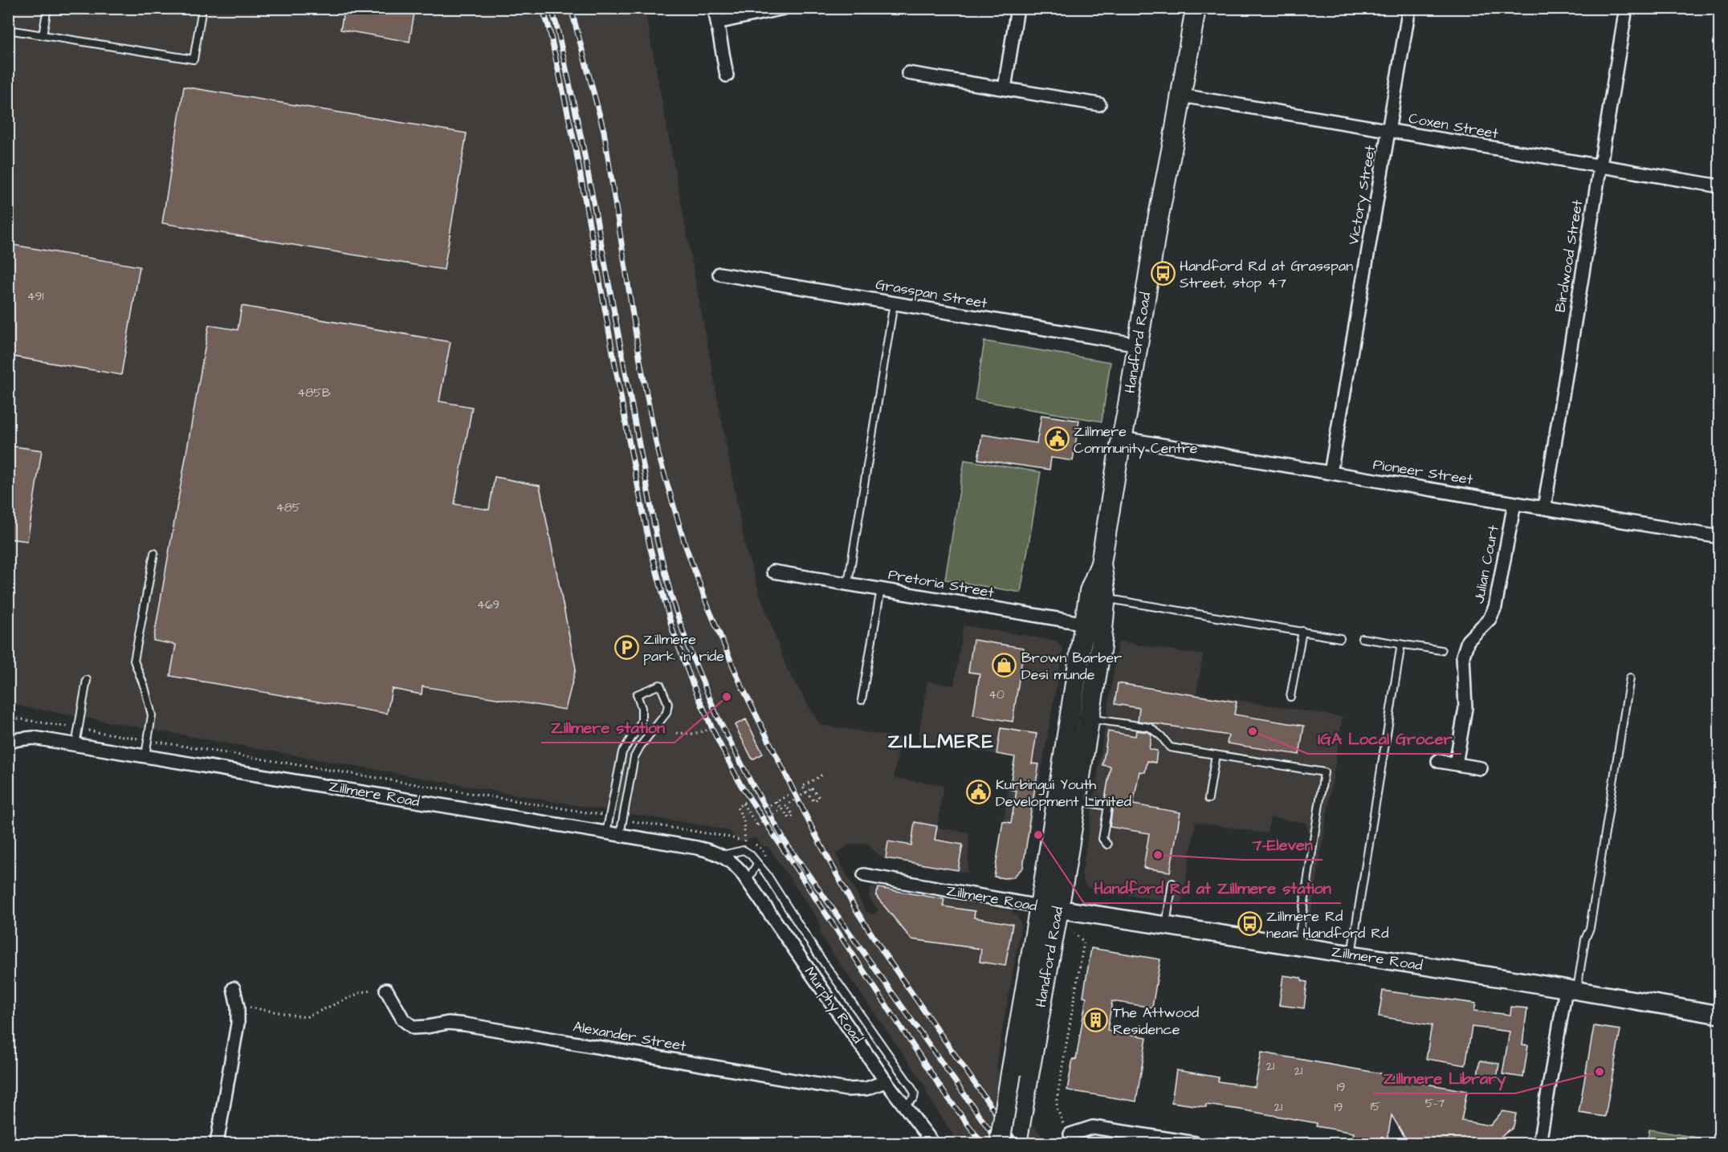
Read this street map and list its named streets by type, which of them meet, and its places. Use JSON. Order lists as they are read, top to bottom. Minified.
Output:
{"streets":{"main road":["Handford Road","Zillmere Road"],"street":["Coxen Street","Victory Street","Birdwood Street","Grasspan Street","Pioneer Street","Julian Court","Pretoria Street","Murphy Road","Alexander Street"]},"crossings":[["Coxen Street","Victory Street"],["Coxen Street","Birdwood Street"],["Coxen Street","Handford Road"],["Victory Street","Pioneer Street"],["Birdwood Street","Pioneer Street"],["Grasspan Street","Handford Road"],["Handford Road","Pioneer Street"],["Handford Road","Pretoria Street"],["Handford Road","Zillmere Road"],["Pioneer Street","Julian Court"],["Zillmere Road","Murphy Road"],["Murphy Road","Alexander Street"]],"districts":["ZILLMERE"],"places":{"bus stop":["Handford Rd at Grasspan Street, stop 47","Zillmere Rd near Handford Rd"],"public building":["Zillmere Community Centre","Kurbingui Youth Development Limited"],"parking":["Zillmere park 'n' ride"],"shop":["Brown Barber Desi munde"],"other":["Zillmere station","IGA Local Grocer","Handford Rd at Zillmere station","7-Eleven","Zillmere Library"],"building":["The Attwood Residence"]},"house_numbers":["491","485B","485","469","40","21","21","19","5-7","15","21","19"]}
